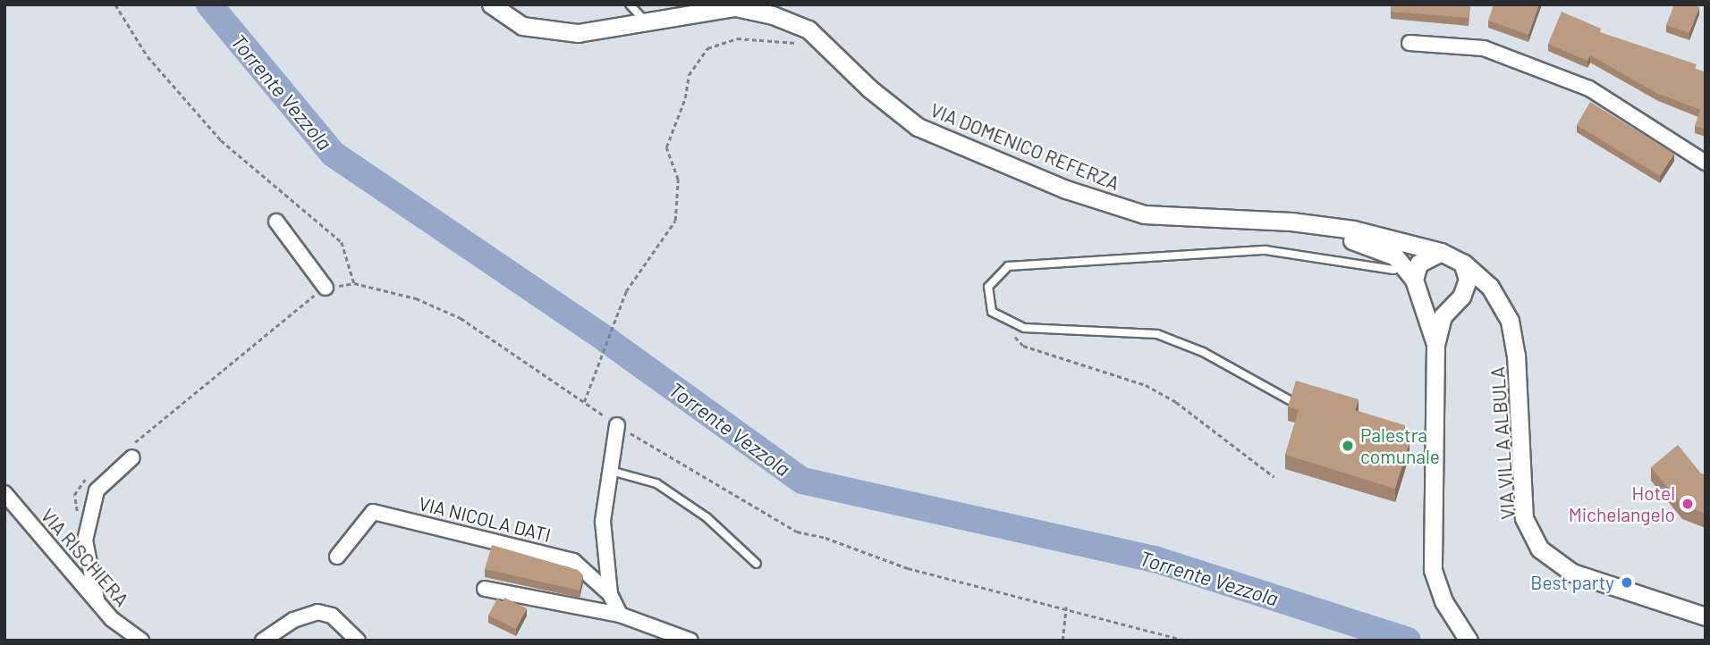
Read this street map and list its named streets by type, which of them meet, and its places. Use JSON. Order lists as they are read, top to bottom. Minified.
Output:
{"streets":{"street":["VIA DOMENICO REFERZA","VIA VILLA ALBULA","VIA NICOLA DATI","VIA RISCHIERA"]},"crossings":[["VIA DOMENICO REFERZA","VIA VILLA ALBULA"]],"water":["Torrente Vezzola"],"places":["Palestra comunale","Hotel Michelangelo","Best party"]}
